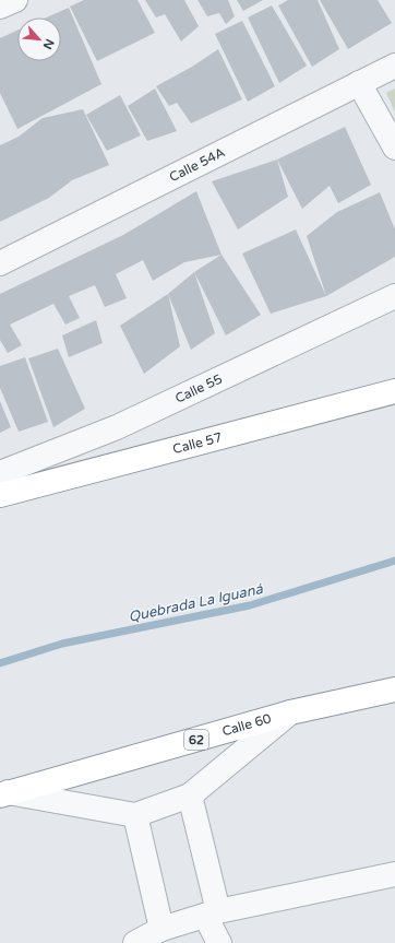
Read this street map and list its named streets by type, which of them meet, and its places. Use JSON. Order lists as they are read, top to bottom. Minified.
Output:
{"streets":{"highway":["Calle 57","Calle 60","62"],"street":["Calle 54A","Calle 55"]},"water":["Quebrada La Iguaná"],"north":"bottom right"}
